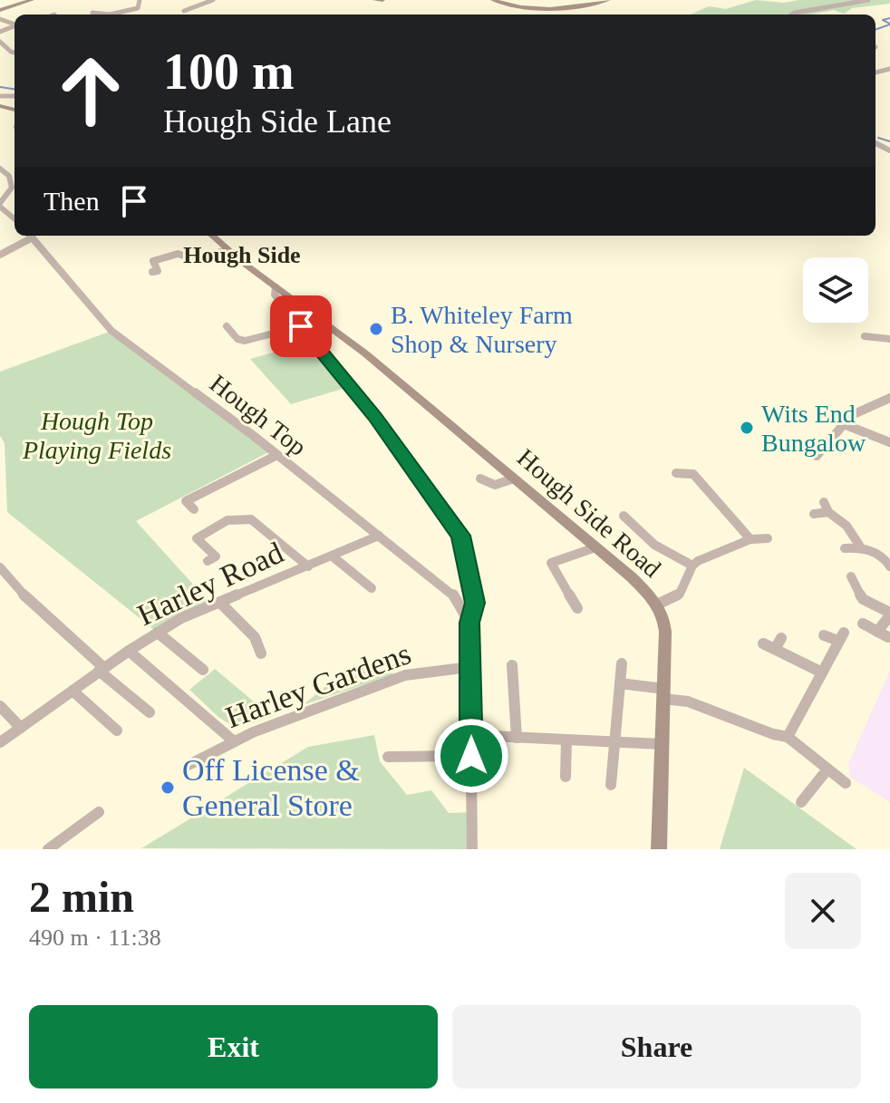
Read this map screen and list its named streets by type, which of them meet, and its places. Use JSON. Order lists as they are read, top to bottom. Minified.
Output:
{"streets":{"main road":["Hough Side Road"],"street":["Hough Top","Harley Road","Harley Gardens"]},"crossings":[["Hough Top","Harley Road"]],"districts":["Hough Side"],"parks":["Hough Top Playing Fields"],"places":["B. Whiteley Farm Shop & Nursery","Wits End Bungalow","Off License & General Store"],"page":{"turn":["100 m","Hough Side Lane"],"then":"Then","heading":["2 min","490 m · 11:38"],"buttons":["Exit","Share"]}}
